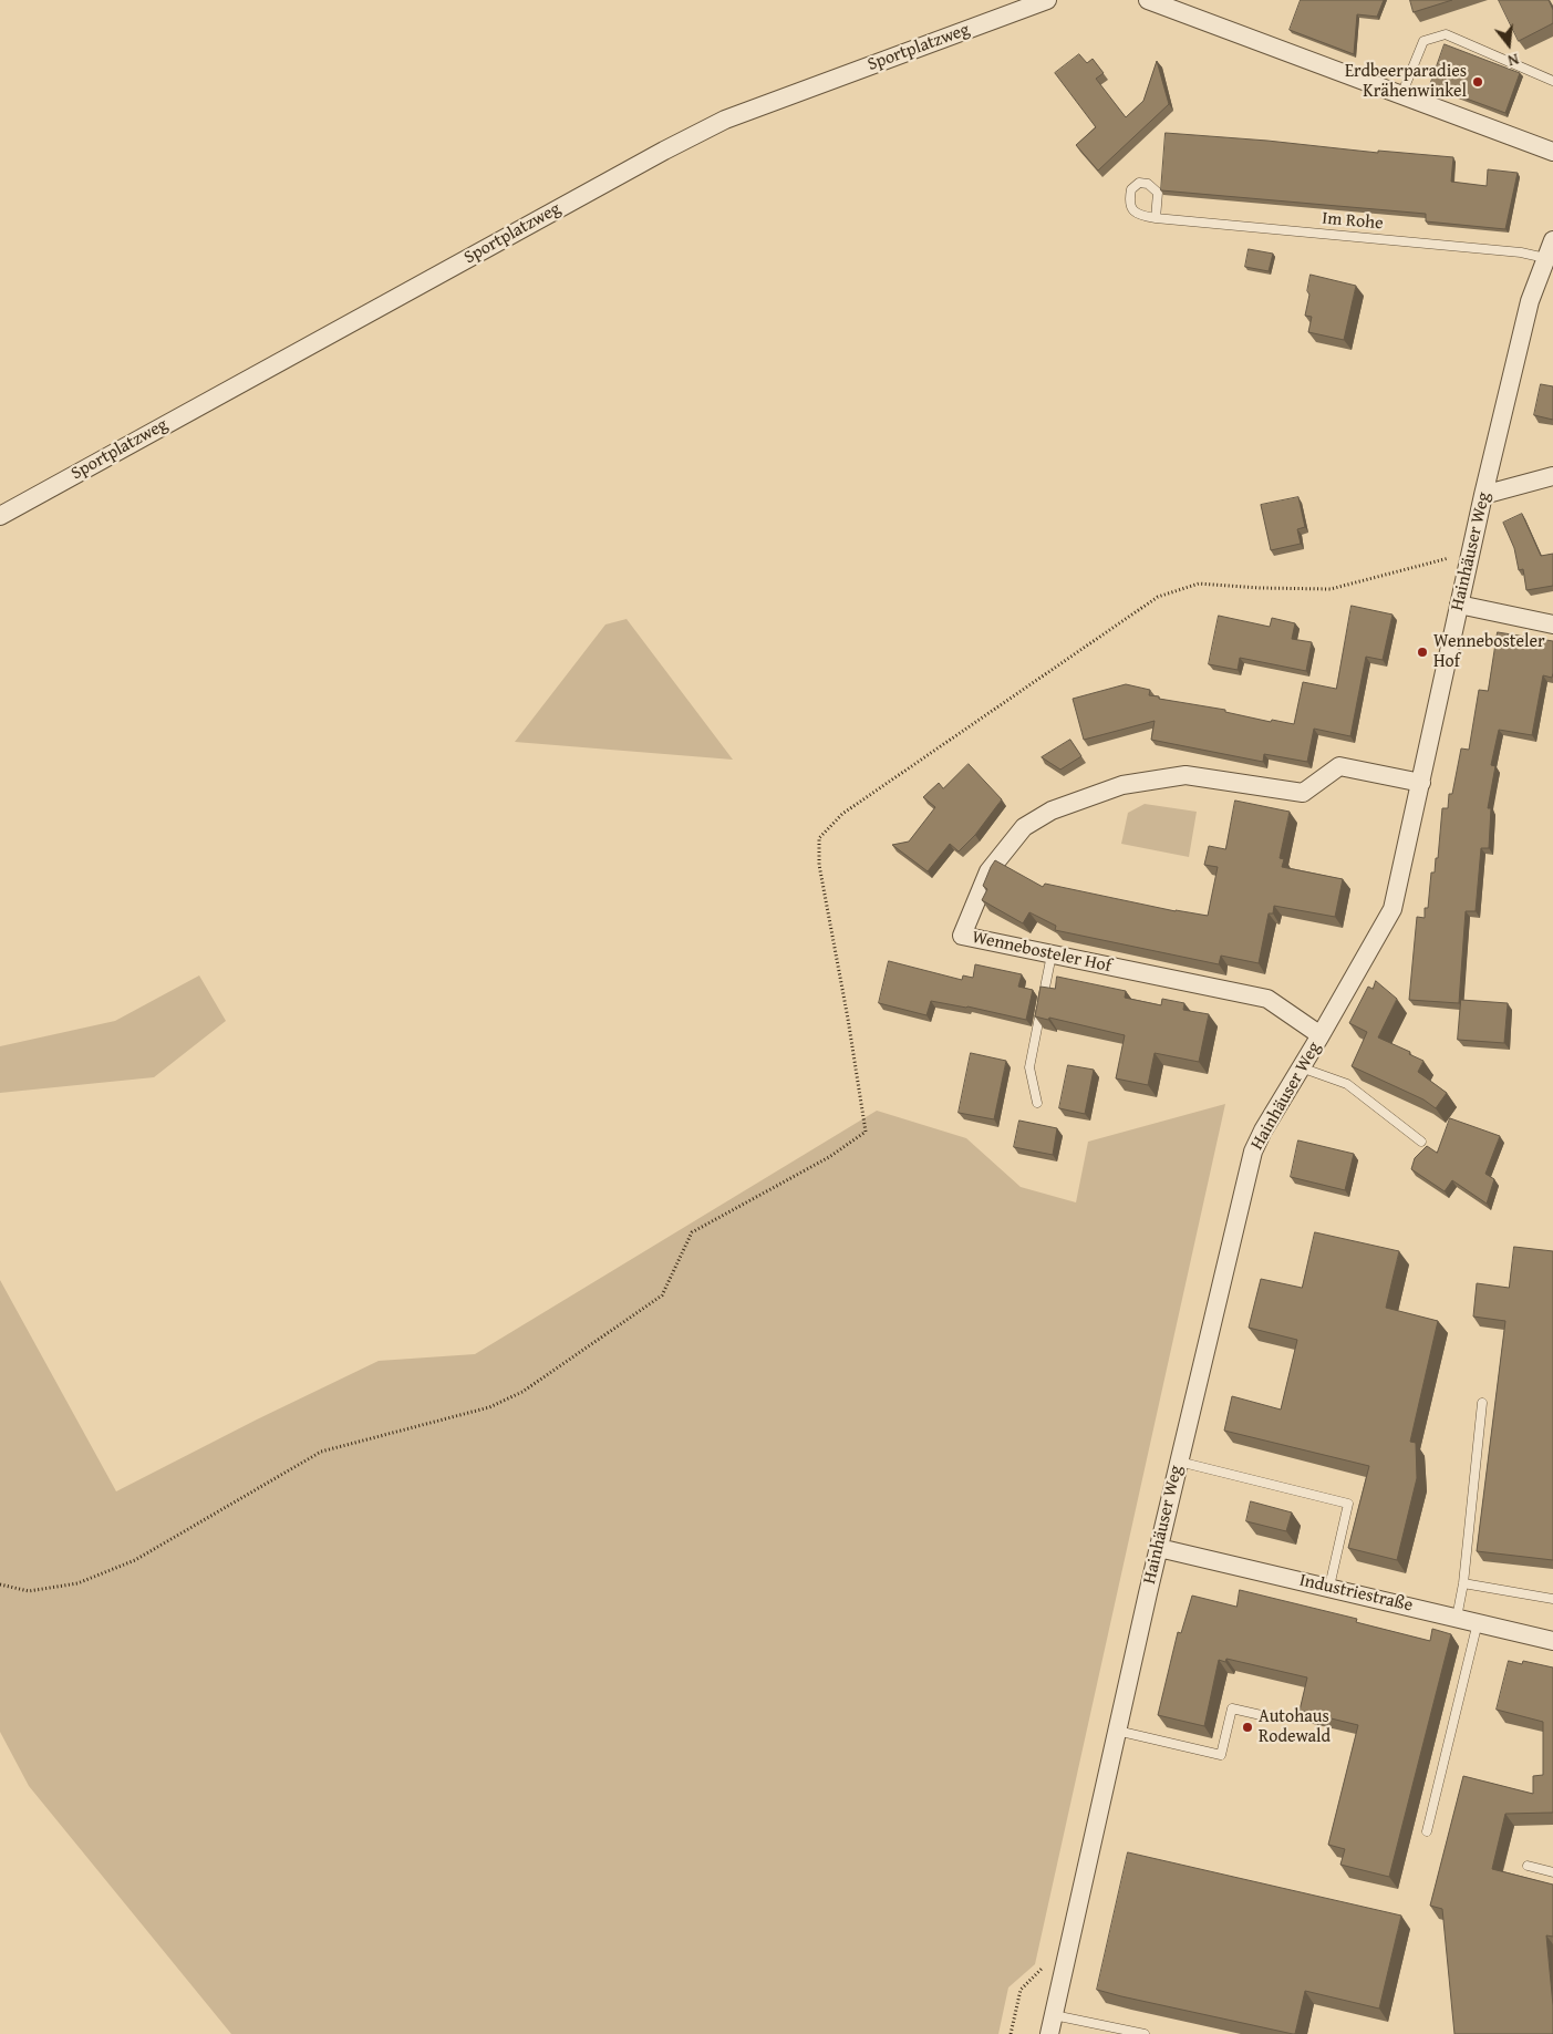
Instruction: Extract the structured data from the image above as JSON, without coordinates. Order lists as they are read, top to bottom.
{
  "streets": {
    "street": [
      "Sportplatzweg",
      "Hainhäuser Weg",
      "Wennebosteler Hof",
      "Industriestraße"
    ],
    "lane": ["Im Rohe"]
  },
  "crossings": [
    ["Im Rohe", "Hainhäuser Weg"],
    ["Hainhäuser Weg", "Wennebosteler Hof"],
    ["Hainhäuser Weg", "Industriestraße"]
  ],
  "places": ["Erdbeerparadies Krähenwinkel", "Wennebosteler Hof", "Autohaus Rodewald"],
  "north": "bottom"
}
